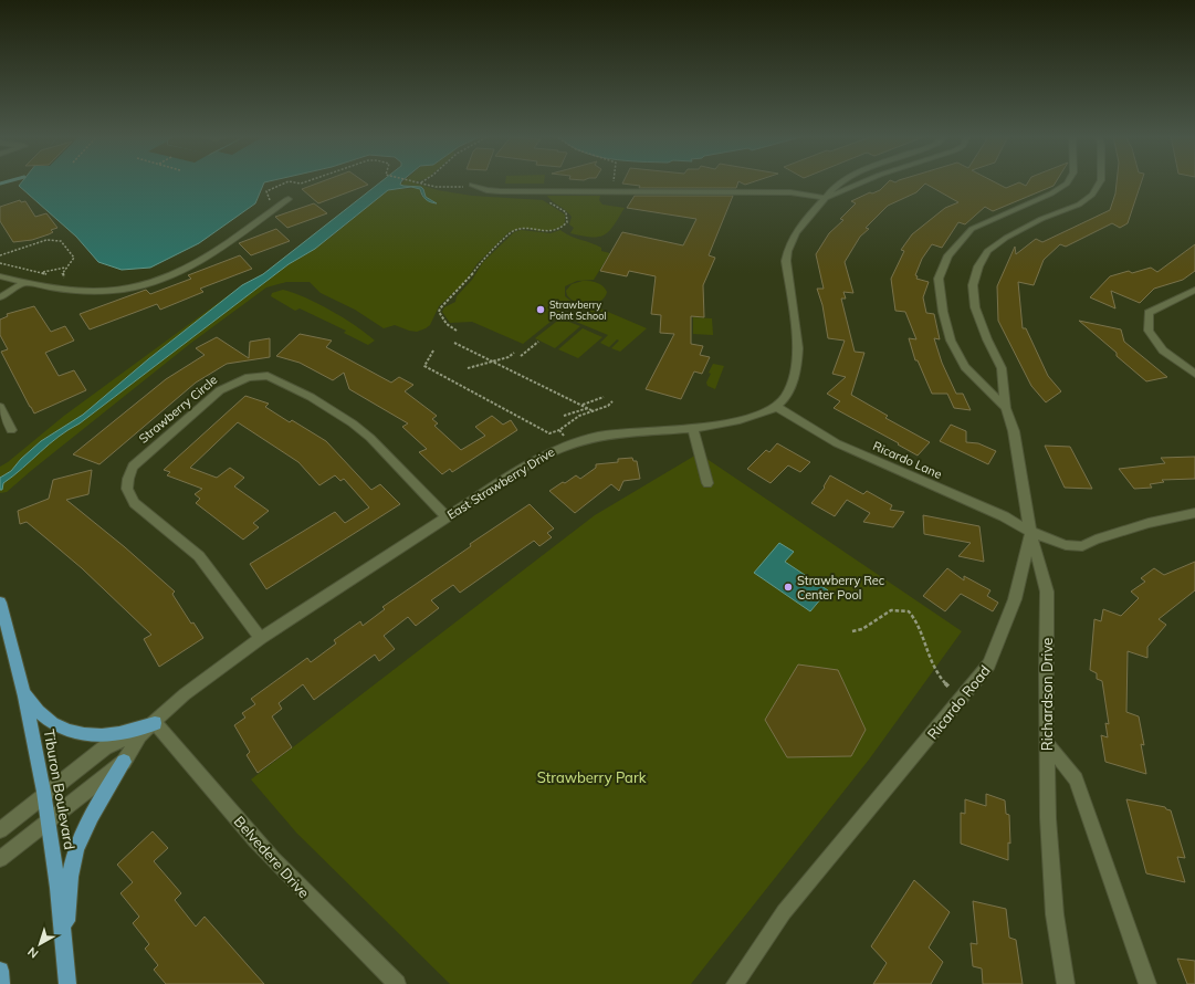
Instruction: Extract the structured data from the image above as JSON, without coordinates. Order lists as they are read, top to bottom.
{
  "streets": {
    "main road": ["Tiburon Boulevard"],
    "street": [
      "Strawberry Circle",
      "Ricardo Lane",
      "East Strawberry Drive",
      "Richardson Drive",
      "Ricardo Road",
      "Belvedere Drive"
    ]
  },
  "crossings": [
    ["Strawberry Circle", "East Strawberry Drive"],
    ["Ricardo Lane", "East Strawberry Drive"],
    ["Ricardo Lane", "Richardson Drive"],
    ["Ricardo Lane", "Ricardo Road"],
    ["East Strawberry Drive", "Tiburon Boulevard"],
    ["East Strawberry Drive", "Belvedere Drive"],
    ["Richardson Drive", "Ricardo Road"]
  ],
  "parks": ["Strawberry Park"],
  "places": ["Strawberry Point School", "Strawberry Rec Center Pool"],
  "north": "bottom left"
}
